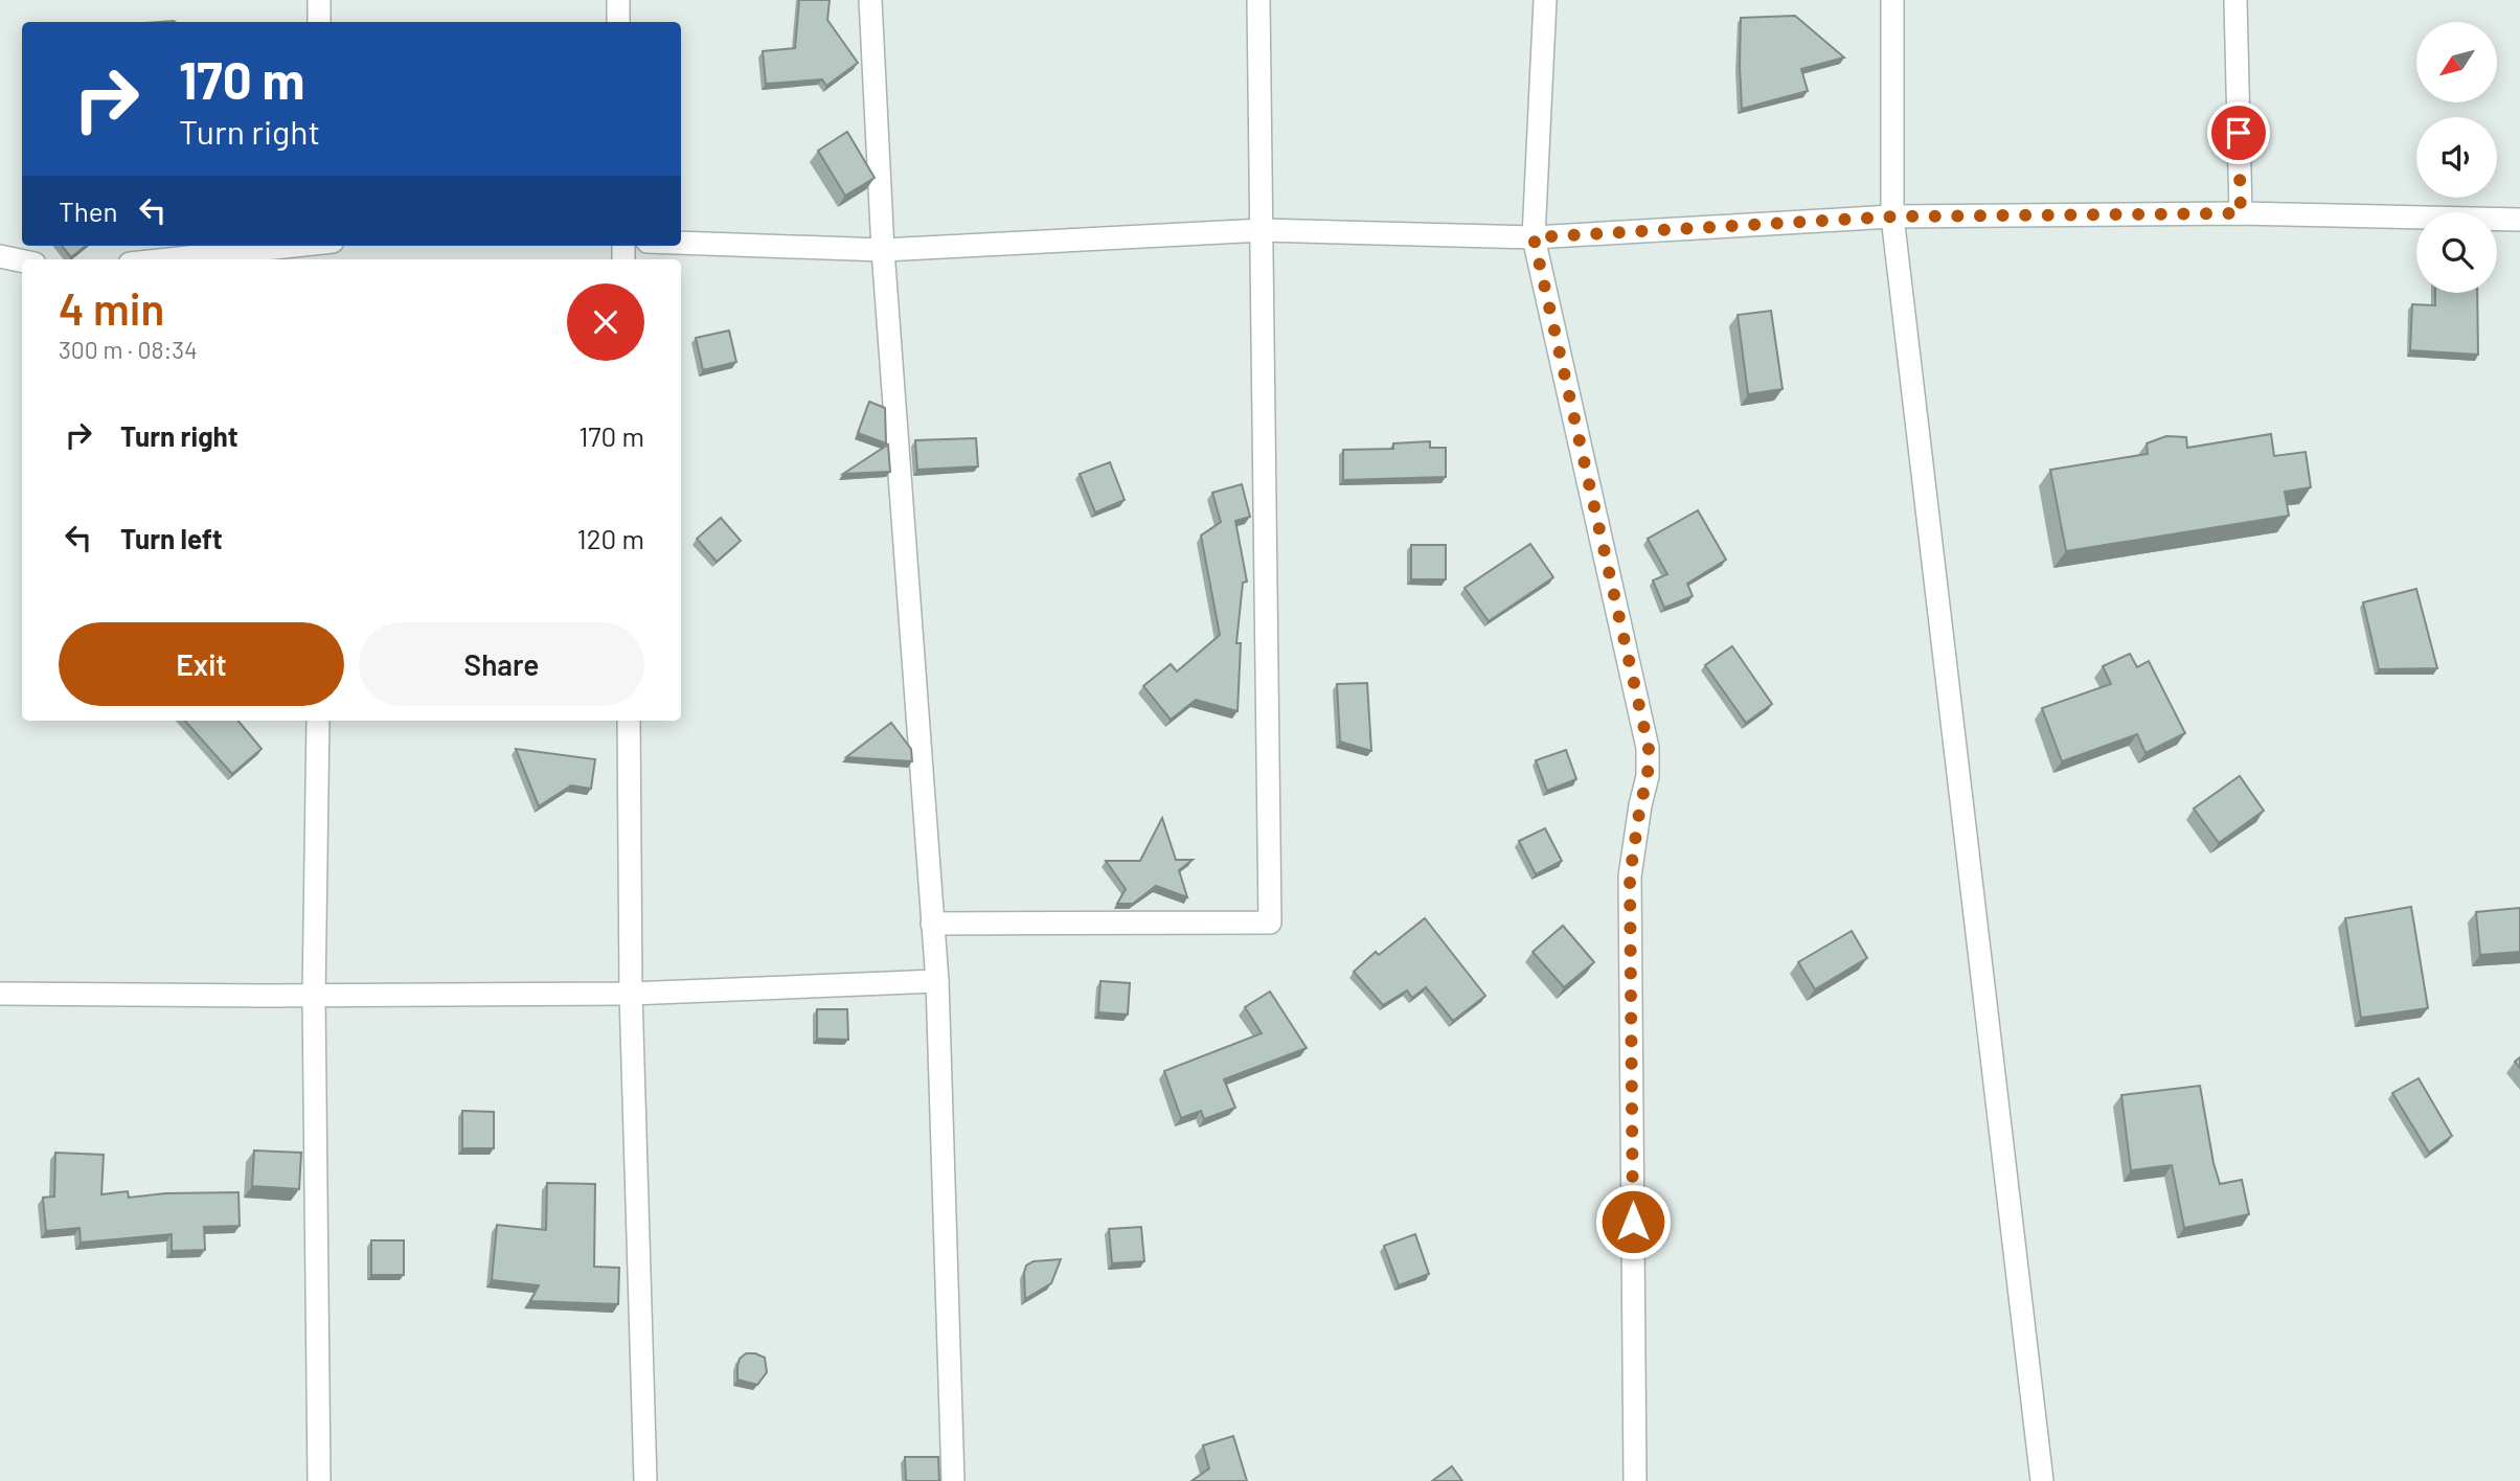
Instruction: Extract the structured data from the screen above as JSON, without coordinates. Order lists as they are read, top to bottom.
{
  "north": "bottom left",
  "page": {
    "turn": ["170 m", "Turn right"],
    "then": "Then",
    "heading": ["4 min", "300 m · 08:34"],
    "list": [
      {
        "name": "Turn right",
        "value": "170 m"
      },
      {
        "name": "Turn left",
        "value": "120 m"
      }
    ],
    "buttons": ["Exit", "Share"]
  }
}
